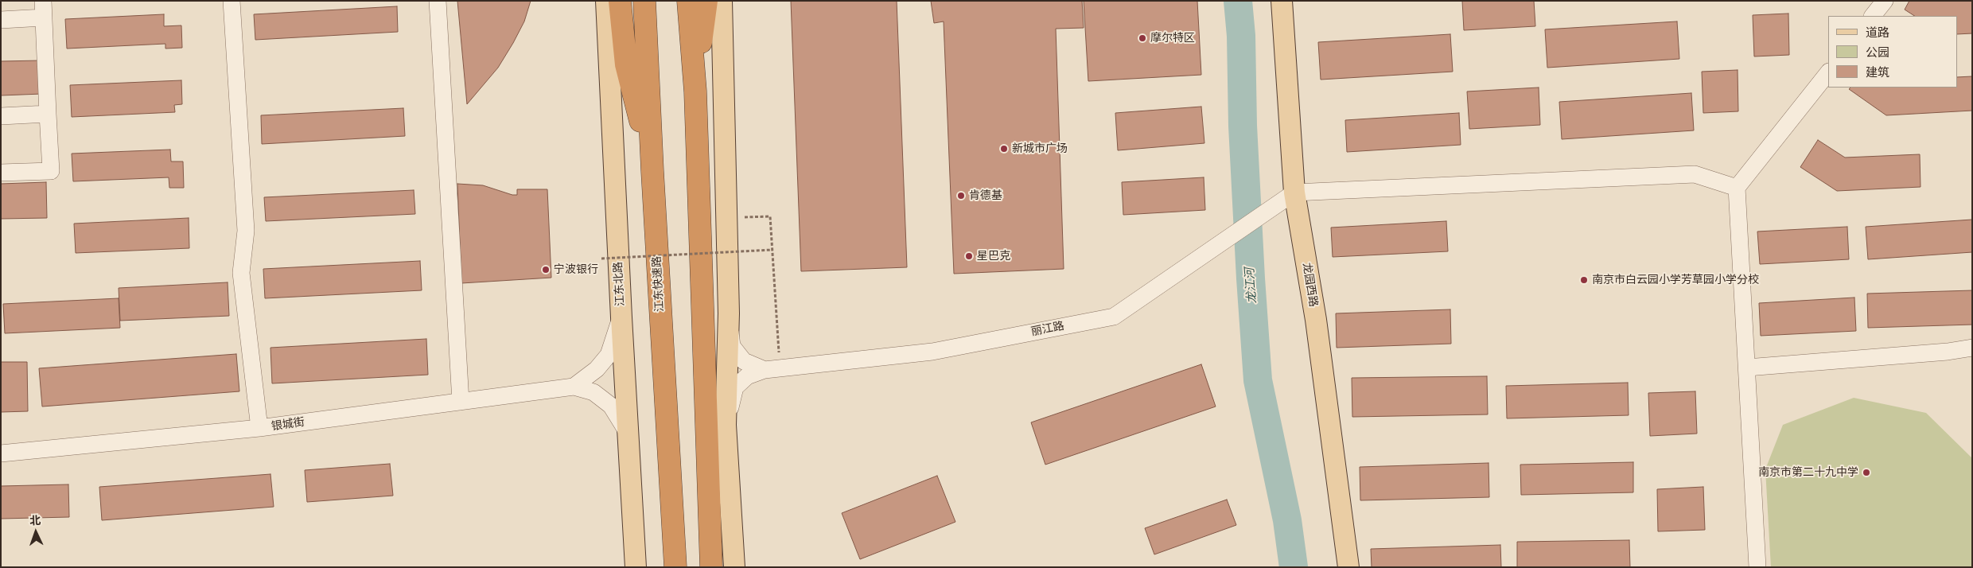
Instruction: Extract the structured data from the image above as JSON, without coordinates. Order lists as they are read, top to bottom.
{
  "streets": {
    "highway": ["江东快速路"],
    "main road": ["江东北路", "龙园西路"],
    "street": ["丽江路", "银城街"]
  },
  "crossings": [
    ["江东北路", "银城街"],
    ["龙园西路", "丽江路"]
  ],
  "water": ["龙江河"],
  "places": [
    "摩尔特区",
    "新城市广场",
    "肯德基",
    "星巴克",
    "宁波银行",
    "南京市白云园小学芳草园小学分校",
    "南京市第二十九中学"
  ],
  "legend": ["道路", "公园", "建筑"],
  "north": "top"
}
